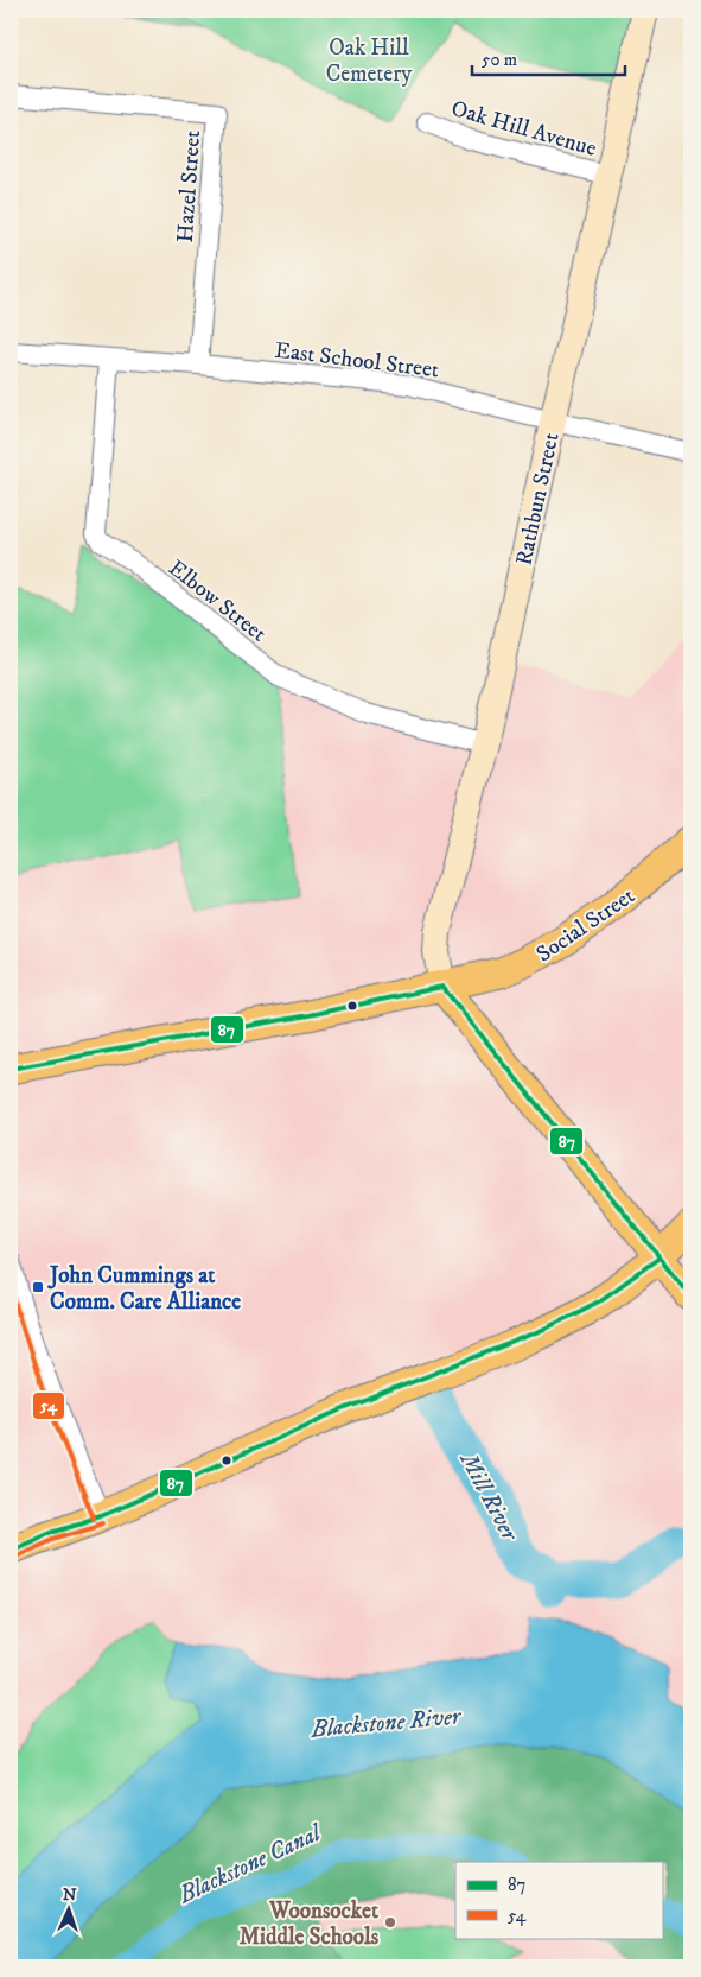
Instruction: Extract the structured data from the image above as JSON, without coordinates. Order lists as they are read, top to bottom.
{
  "streets": {
    "main road": ["Rathbun Street", "Social Street"],
    "street": [
      "Oak Hill Avenue",
      "Hazel Street",
      "East School Street",
      "Elbow Street"
    ]
  },
  "crossings": [
    ["Oak Hill Avenue", "Rathbun Street"],
    ["Hazel Street", "East School Street"],
    ["East School Street", "Rathbun Street"],
    ["East School Street", "Elbow Street"],
    ["Rathbun Street", "Elbow Street"],
    ["Rathbun Street", "Social Street"]
  ],
  "water": ["Mill River", "Blackstone River", "Blackstone Canal"],
  "parks": ["Oak Hill Cemetery"],
  "places": {
    "transit": ["John Cummings at Comm. Care Alliance"],
    "other": ["Woonsocket Middle Schools"]
  },
  "lines": ["transit line 87", "transit line 54"],
  "legend": ["87", "54"],
  "scale_bar": "50 m",
  "north": "top"
}
